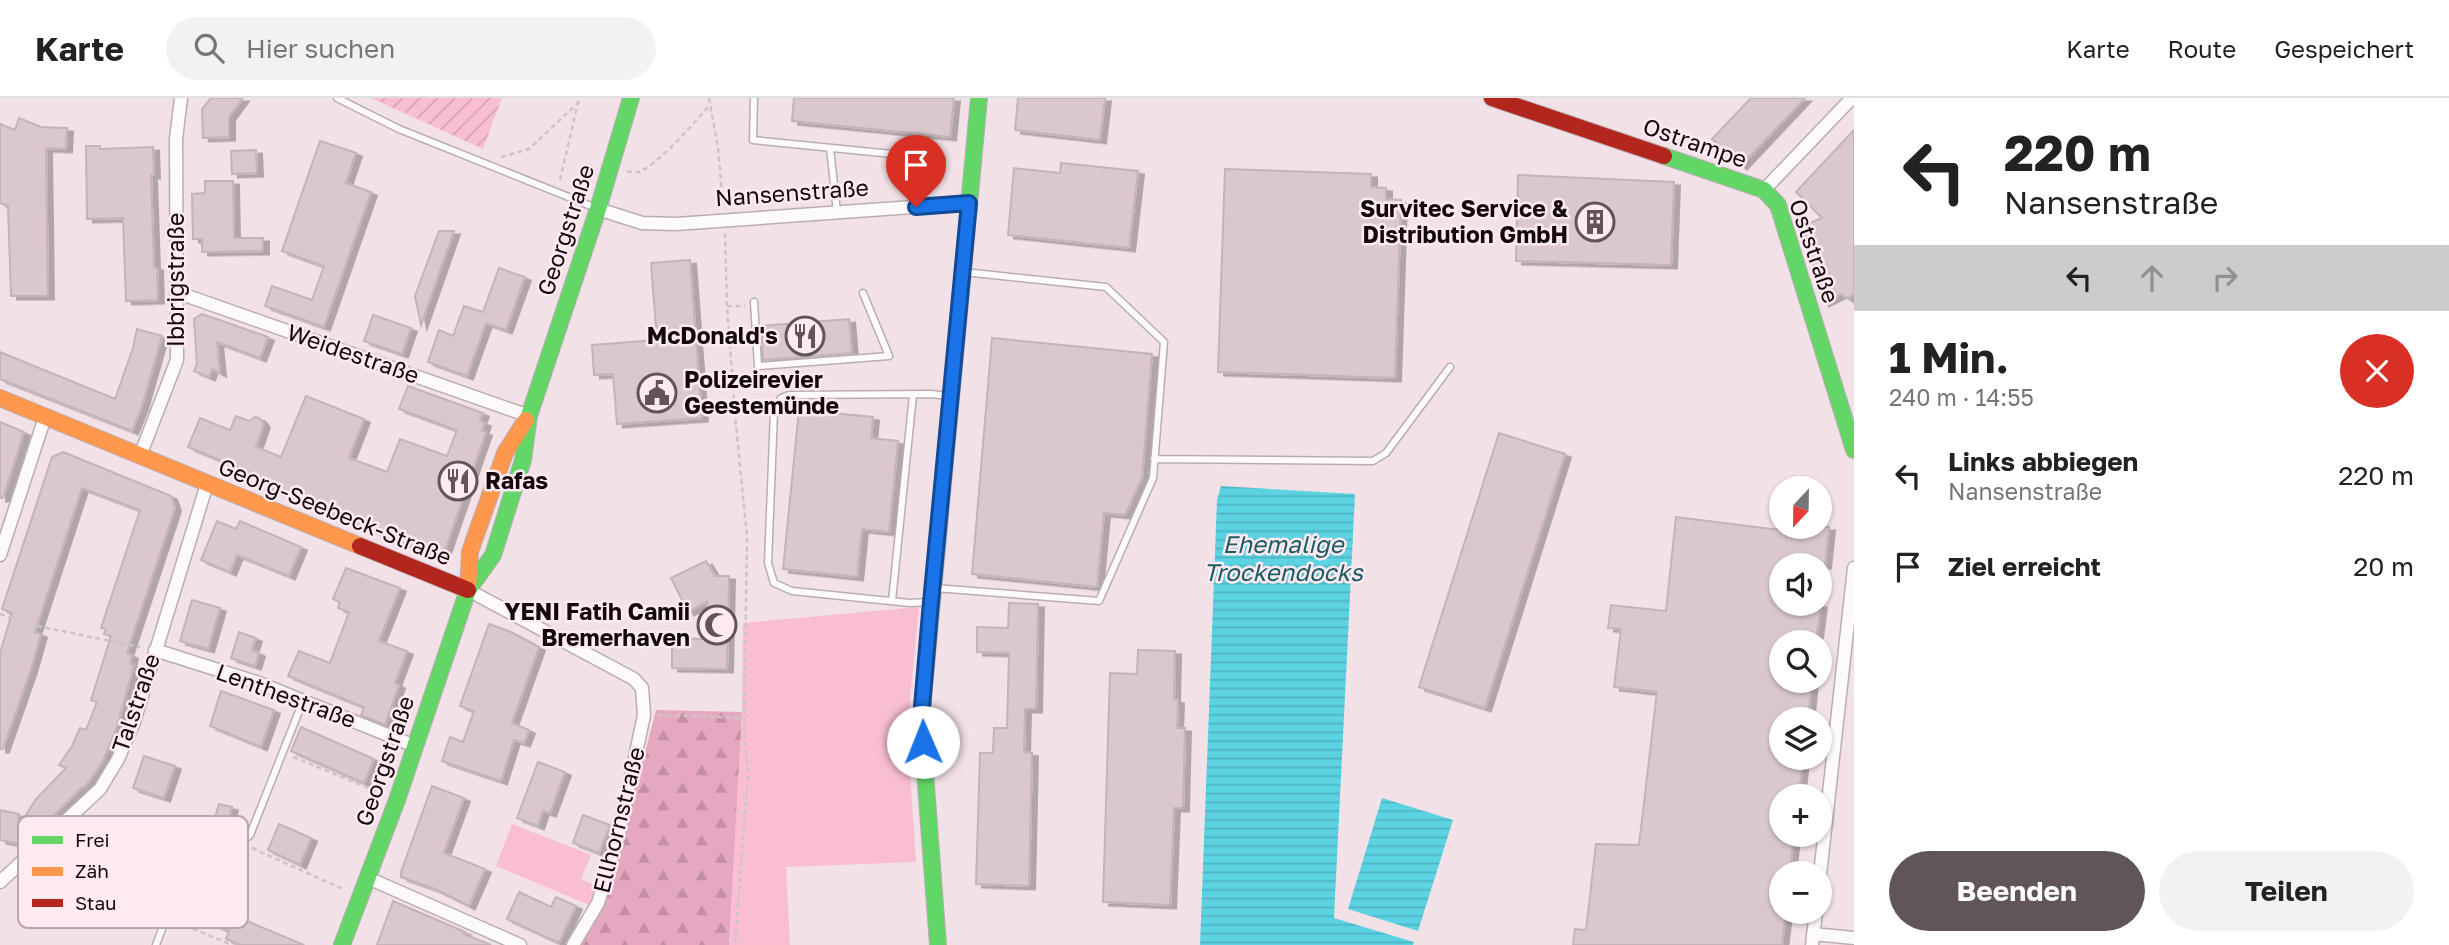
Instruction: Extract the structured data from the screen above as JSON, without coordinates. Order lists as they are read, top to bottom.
{
  "streets": {
    "street": [
      "Ostrampe",
      "Nansenstraße",
      "Georgstraße",
      "Oststraße",
      "Ibbrigstraße",
      "Weidestraße",
      "Georg-Seebeck-Straße",
      "Lenthestraße",
      "Talstraße",
      "Ellhornstraße"
    ]
  },
  "crossings": [
    ["Ostrampe", "Oststraße"],
    ["Nansenstraße", "Georgstraße"],
    ["Georgstraße", "Weidestraße"],
    ["Georgstraße", "Georg-Seebeck-Straße"],
    ["Georgstraße", "Lenthestraße"],
    ["Ibbrigstraße", "Weidestraße"],
    ["Ibbrigstraße", "Georg-Seebeck-Straße"],
    ["Georg-Seebeck-Straße", "Talstraße"],
    ["Georg-Seebeck-Straße", "Ellhornstraße"],
    ["Lenthestraße", "Talstraße"]
  ],
  "water": ["Ehemalige Trockendocks"],
  "places": {
    "building": ["Survitec Service & Distribution GmbH"],
    "restaurant": ["McDonald's", "Rafas"],
    "public building": ["Polizeirevier Geestemünde"],
    "mosque": ["YENI Fatih Camii Bremerhaven"]
  },
  "legend": ["Frei", "Zäh", "Stau"],
  "north": "bottom",
  "page": {
    "header": "Karte",
    "search": "Hier suchen",
    "nav": ["Karte", "Route", "Gespeichert"],
    "turn": ["220 m", "Nansenstraße"],
    "heading": ["1 Min.", "240 m · 14:55"],
    "list": [
      {
        "name": "Links abbiegen",
        "note": "Nansenstraße",
        "value": "220 m"
      },
      {
        "name": "Ziel erreicht",
        "value": "20 m"
      }
    ],
    "map_buttons": ["+", "−"],
    "buttons": ["Beenden", "Teilen"]
  }
}
